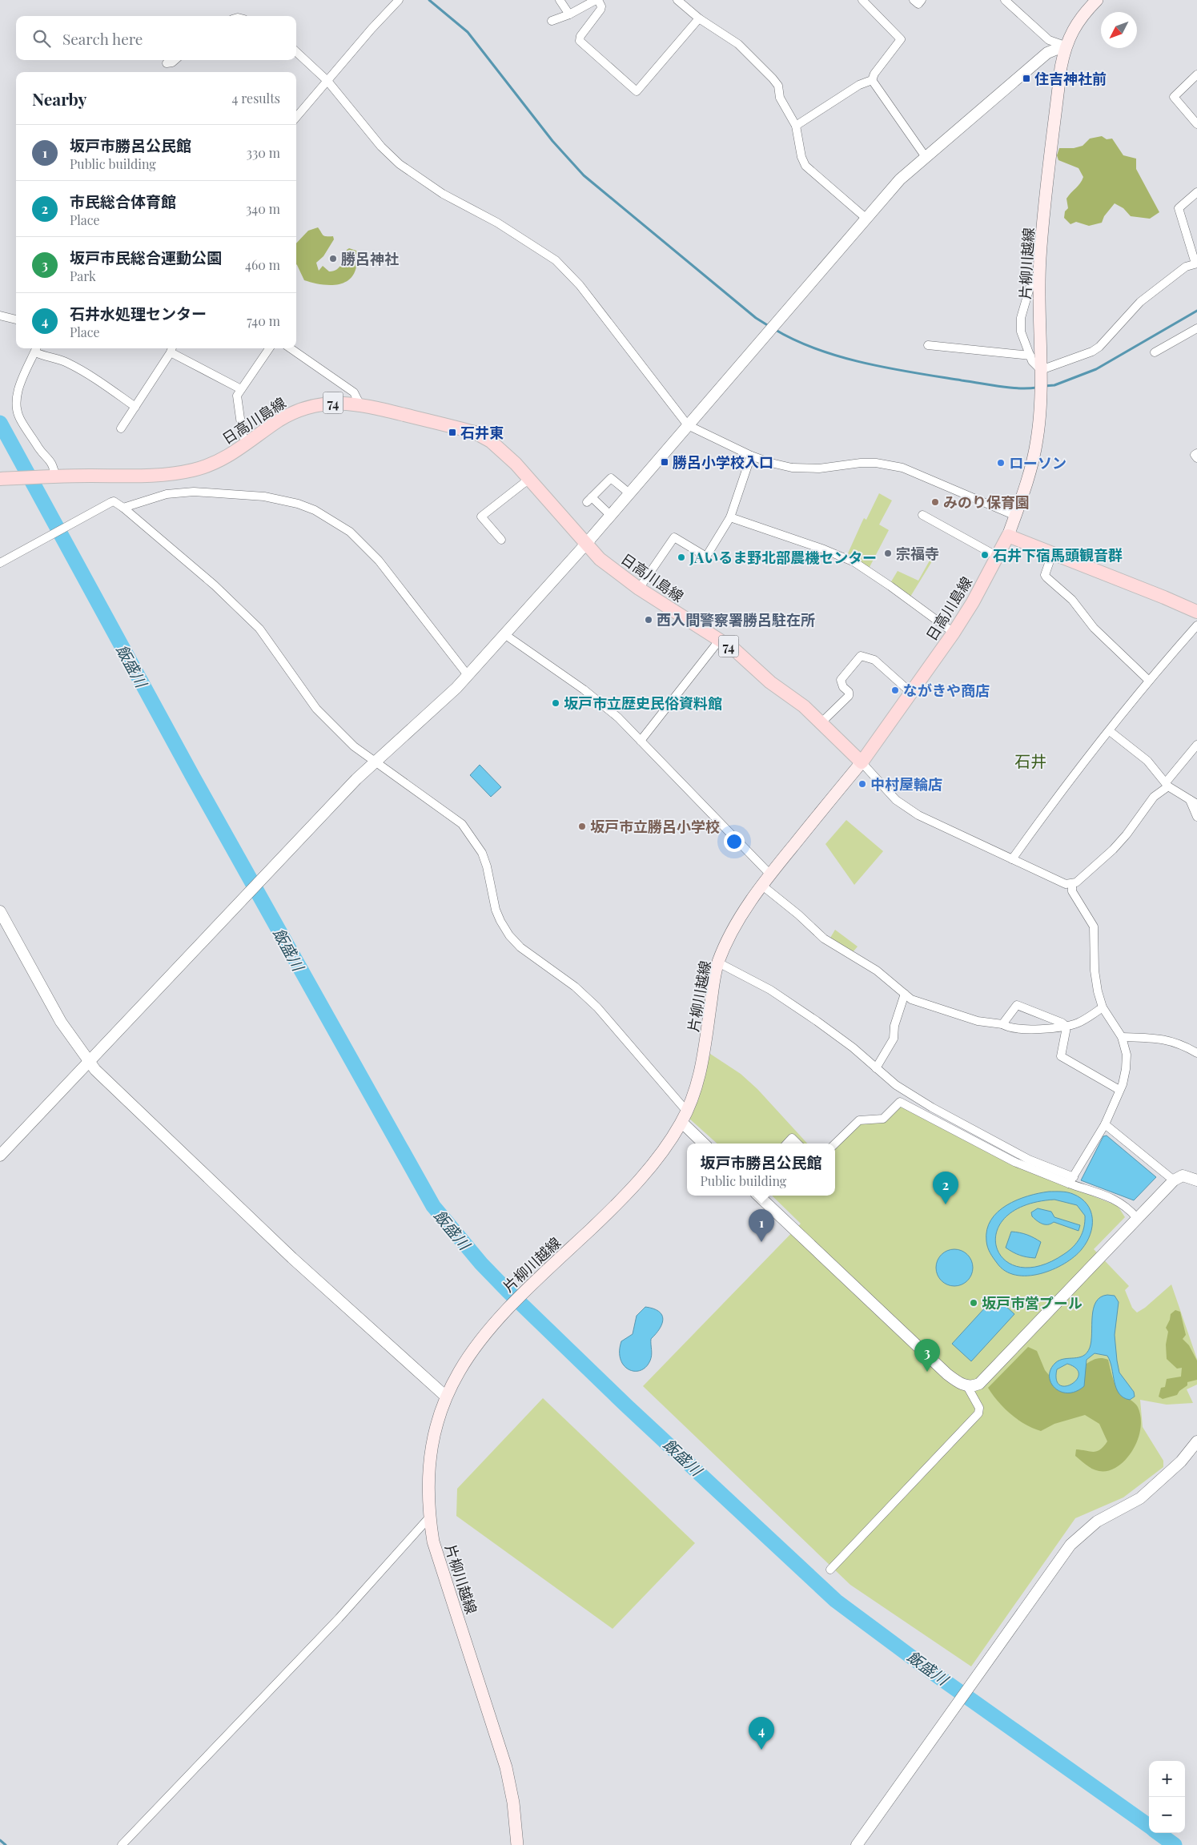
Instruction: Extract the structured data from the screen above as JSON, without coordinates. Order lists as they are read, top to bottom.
{
  "streets": {
    "main road": ["片柳川越線", "74", "日高川島線"]
  },
  "crossings": [
    ["片柳川越線", "日高川島線"]
  ],
  "districts": ["石井"],
  "water": ["飯盛川"],
  "places": {
    "transit": ["住吉神社前", "石井東", "勝呂小学校入口"],
    "other": [
      "勝呂神社",
      "ローソン",
      "みのり保育園",
      "宗福寺",
      "石井下宿馬頭観音群",
      "JAいるま野北部農機センター",
      "西入間警察署勝呂駐在所",
      "ながきや商店",
      "坂戸市立歴史民俗資料館",
      "中村屋輪店",
      "坂戸市立勝呂小学校",
      "坂戸市営プール"
    ]
  },
  "north": "bottom left",
  "page": {
    "search": "Search here",
    "heading": ["Nearby", "4 results"],
    "list": [
      {
        "mark": "1",
        "name": "坂戸市勝呂公民館",
        "note": "Public building",
        "value": "330 m"
      },
      {
        "mark": "2",
        "name": "市民総合体育館",
        "note": "Place",
        "value": "340 m"
      },
      {
        "mark": "3",
        "name": "坂戸市民総合運動公園",
        "note": "Park",
        "value": "460 m"
      },
      {
        "mark": "4",
        "name": "石井水処理センター",
        "note": "Place",
        "value": "740 m"
      }
    ],
    "popup": ["坂戸市勝呂公民館", "Public building"],
    "pins": [
      "2",
      "1",
      "3",
      "4"
    ],
    "map_buttons": ["+", "−"]
  }
}
